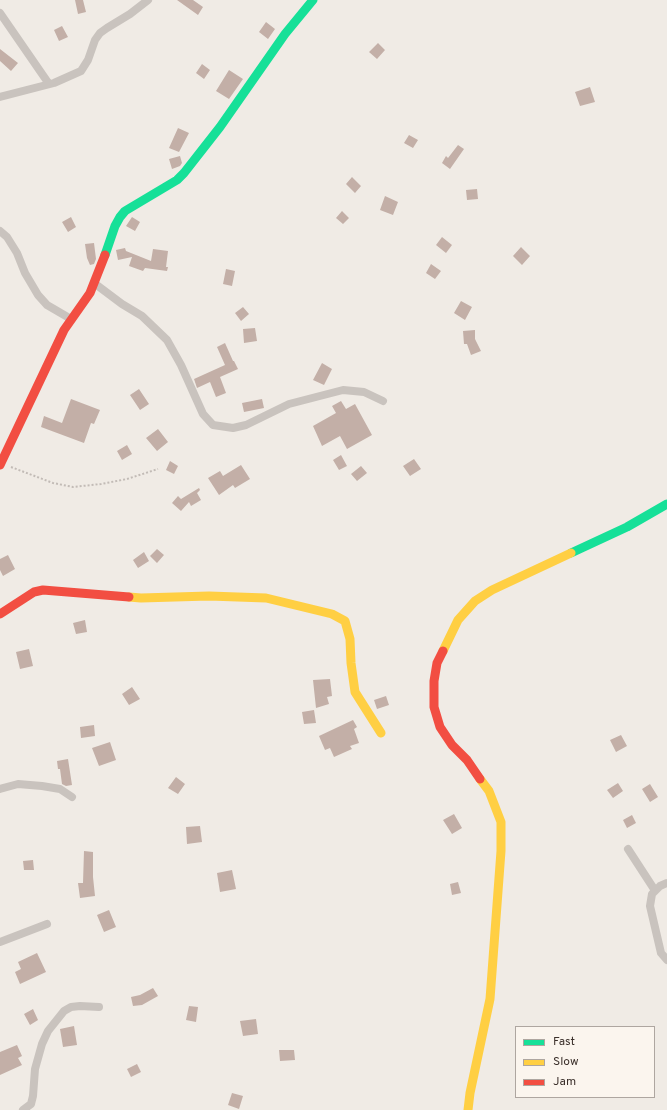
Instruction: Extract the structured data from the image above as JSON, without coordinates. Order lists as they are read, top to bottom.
{
  "legend": ["Fast", "Slow", "Jam"]
}
